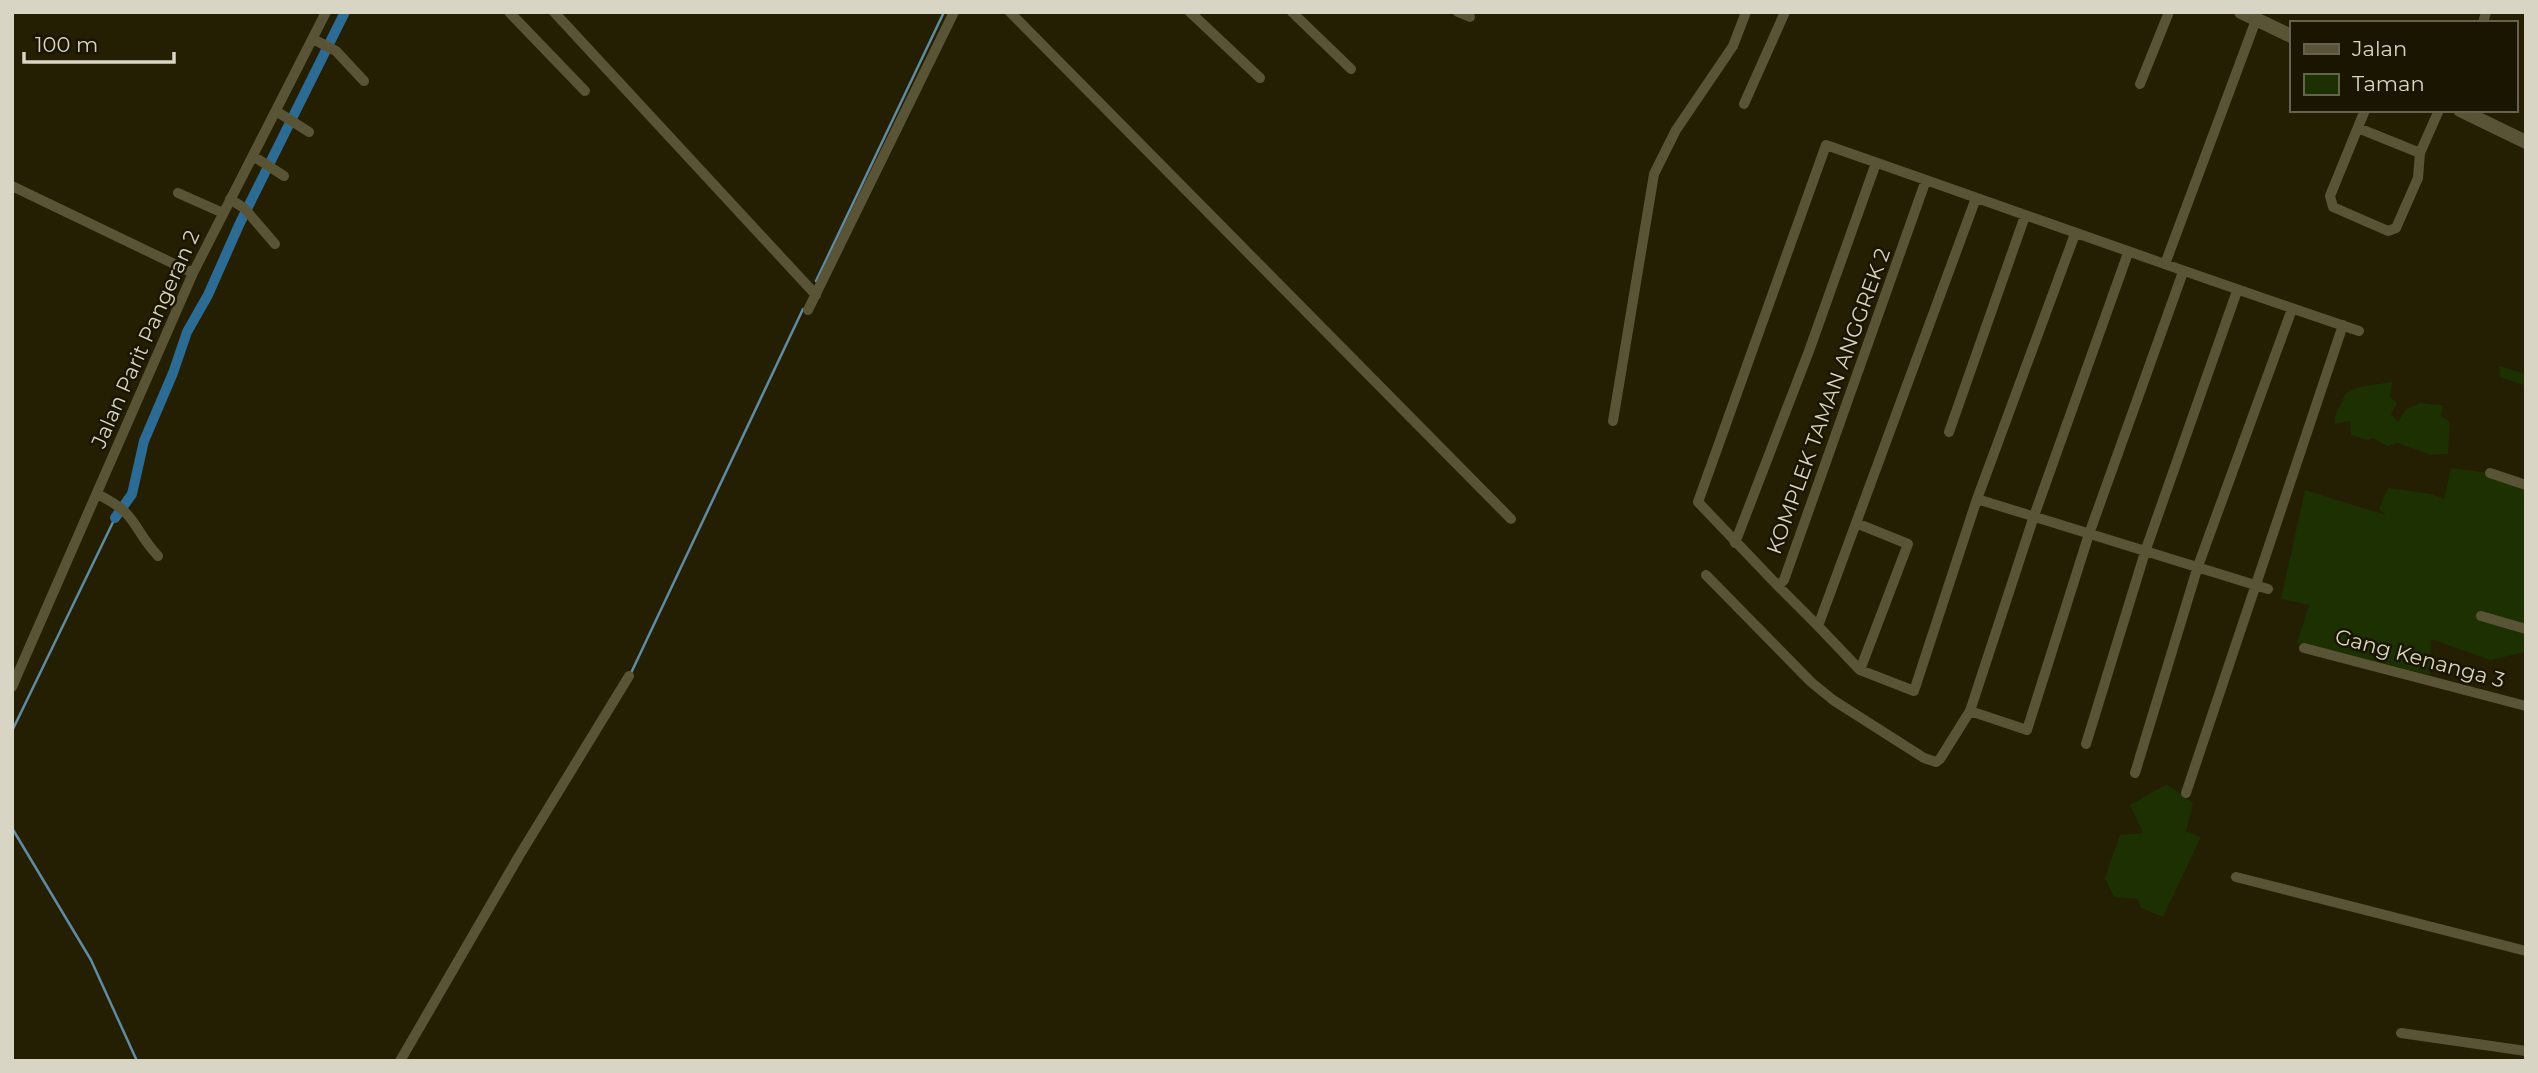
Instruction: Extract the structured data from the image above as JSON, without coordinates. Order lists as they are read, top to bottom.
{
  "streets": {
    "street": ["Jalan Parit Pangeran 2", "KOMPLEK TAMAN ANGGREK 2", "Gang Kenanga 3"]
  },
  "legend": ["Jalan", "Taman"],
  "scale_bar": "100 m"
}
